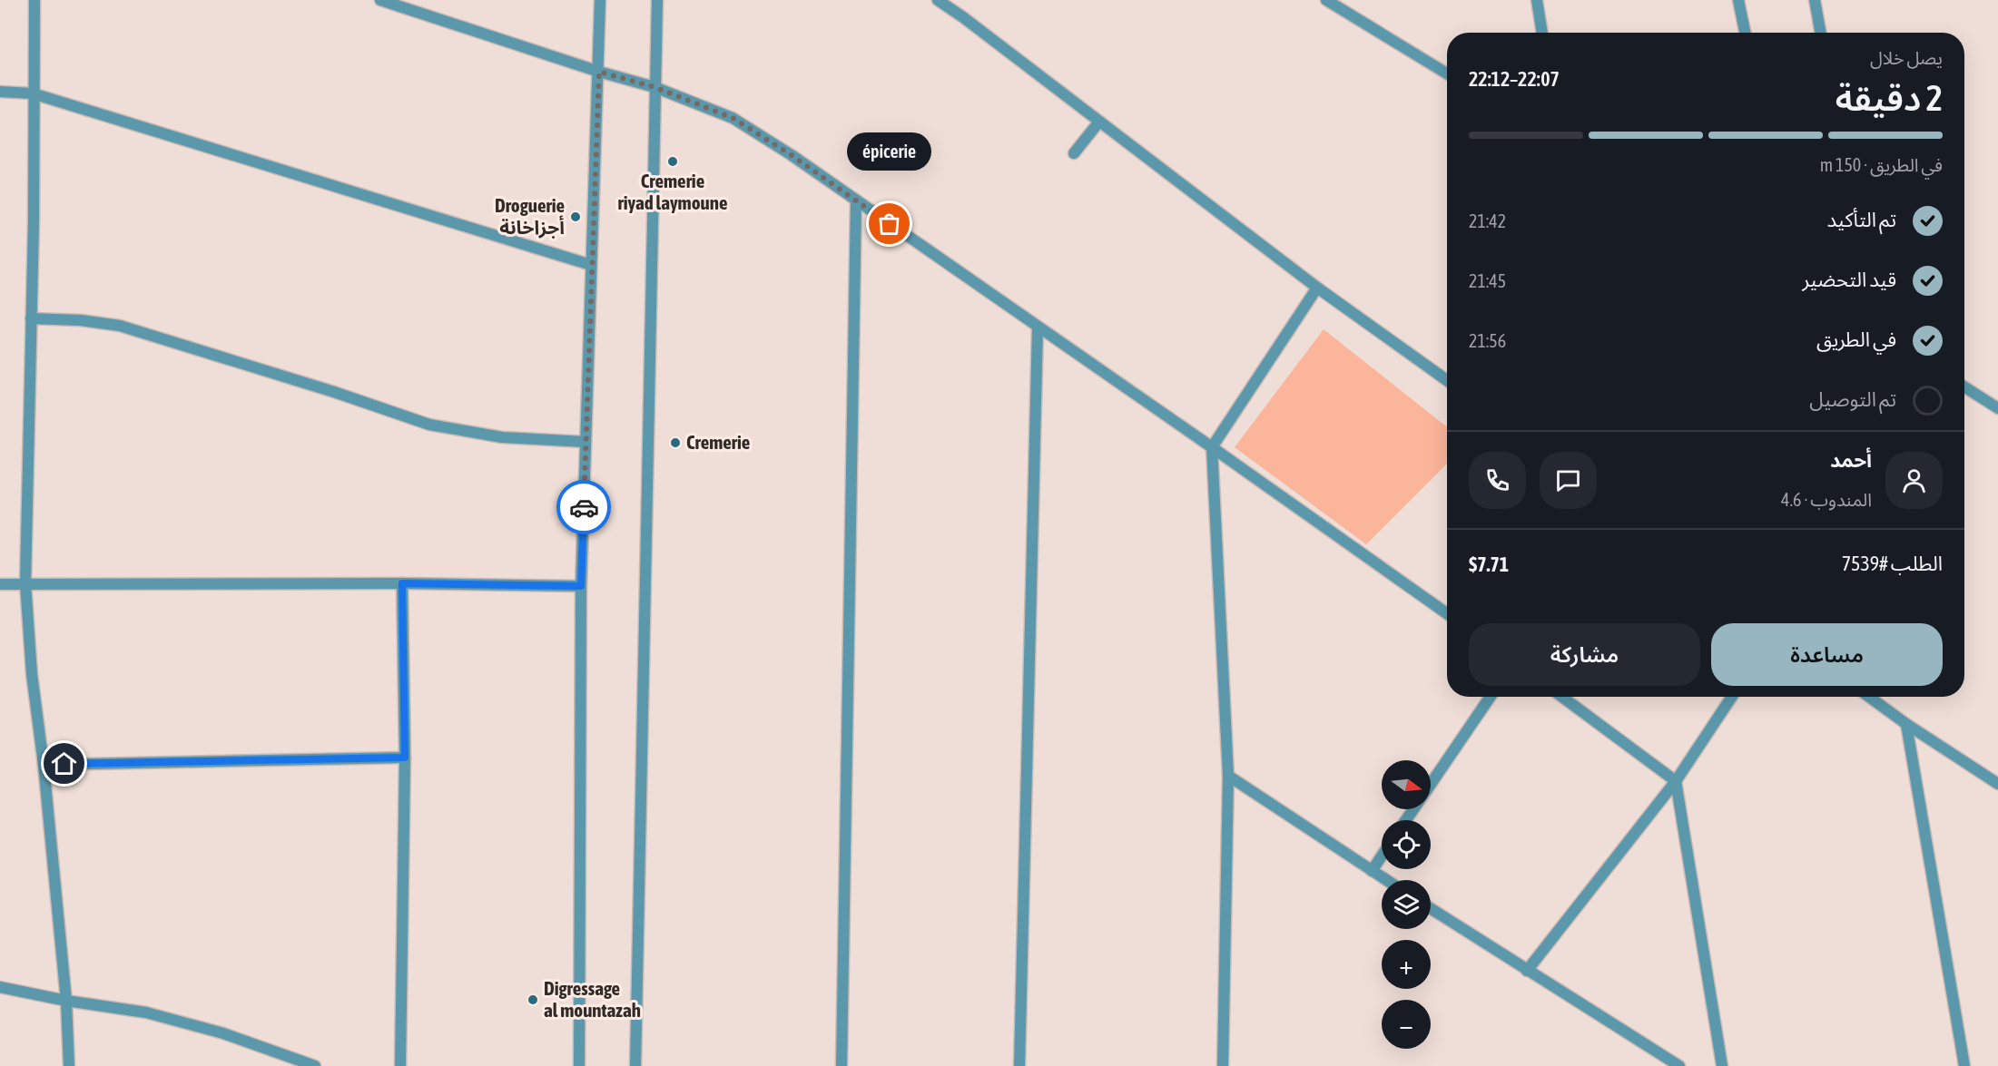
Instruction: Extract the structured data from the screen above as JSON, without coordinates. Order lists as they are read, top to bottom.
{
  "places": [
    "Cremerie riyad laymoune",
    "Droguerie أجزاخانة",
    "épicerie",
    "Cremerie",
    "Digressage al mountazah"
  ],
  "north": "right",
  "page": {
    "heading": ["2 دقيقة", "يصل خلال", "22:07–22:12"],
    "panel": [
      "أحمد",
      "المندوب · 4.6",
      "الطلب #7539",
      "$7.71"
    ],
    "bar": "في الطريق · 150 m",
    "bubble": "épicerie",
    "list": [
      ["تم التأكيد", "21:42"],
      ["قيد التحضير", "21:45"],
      ["في الطريق", "21:56"],
      "تم التوصيل"
    ],
    "buttons": ["مساعدة", "مشاركة"],
    "map_buttons": ["+", "−"]
  }
}
